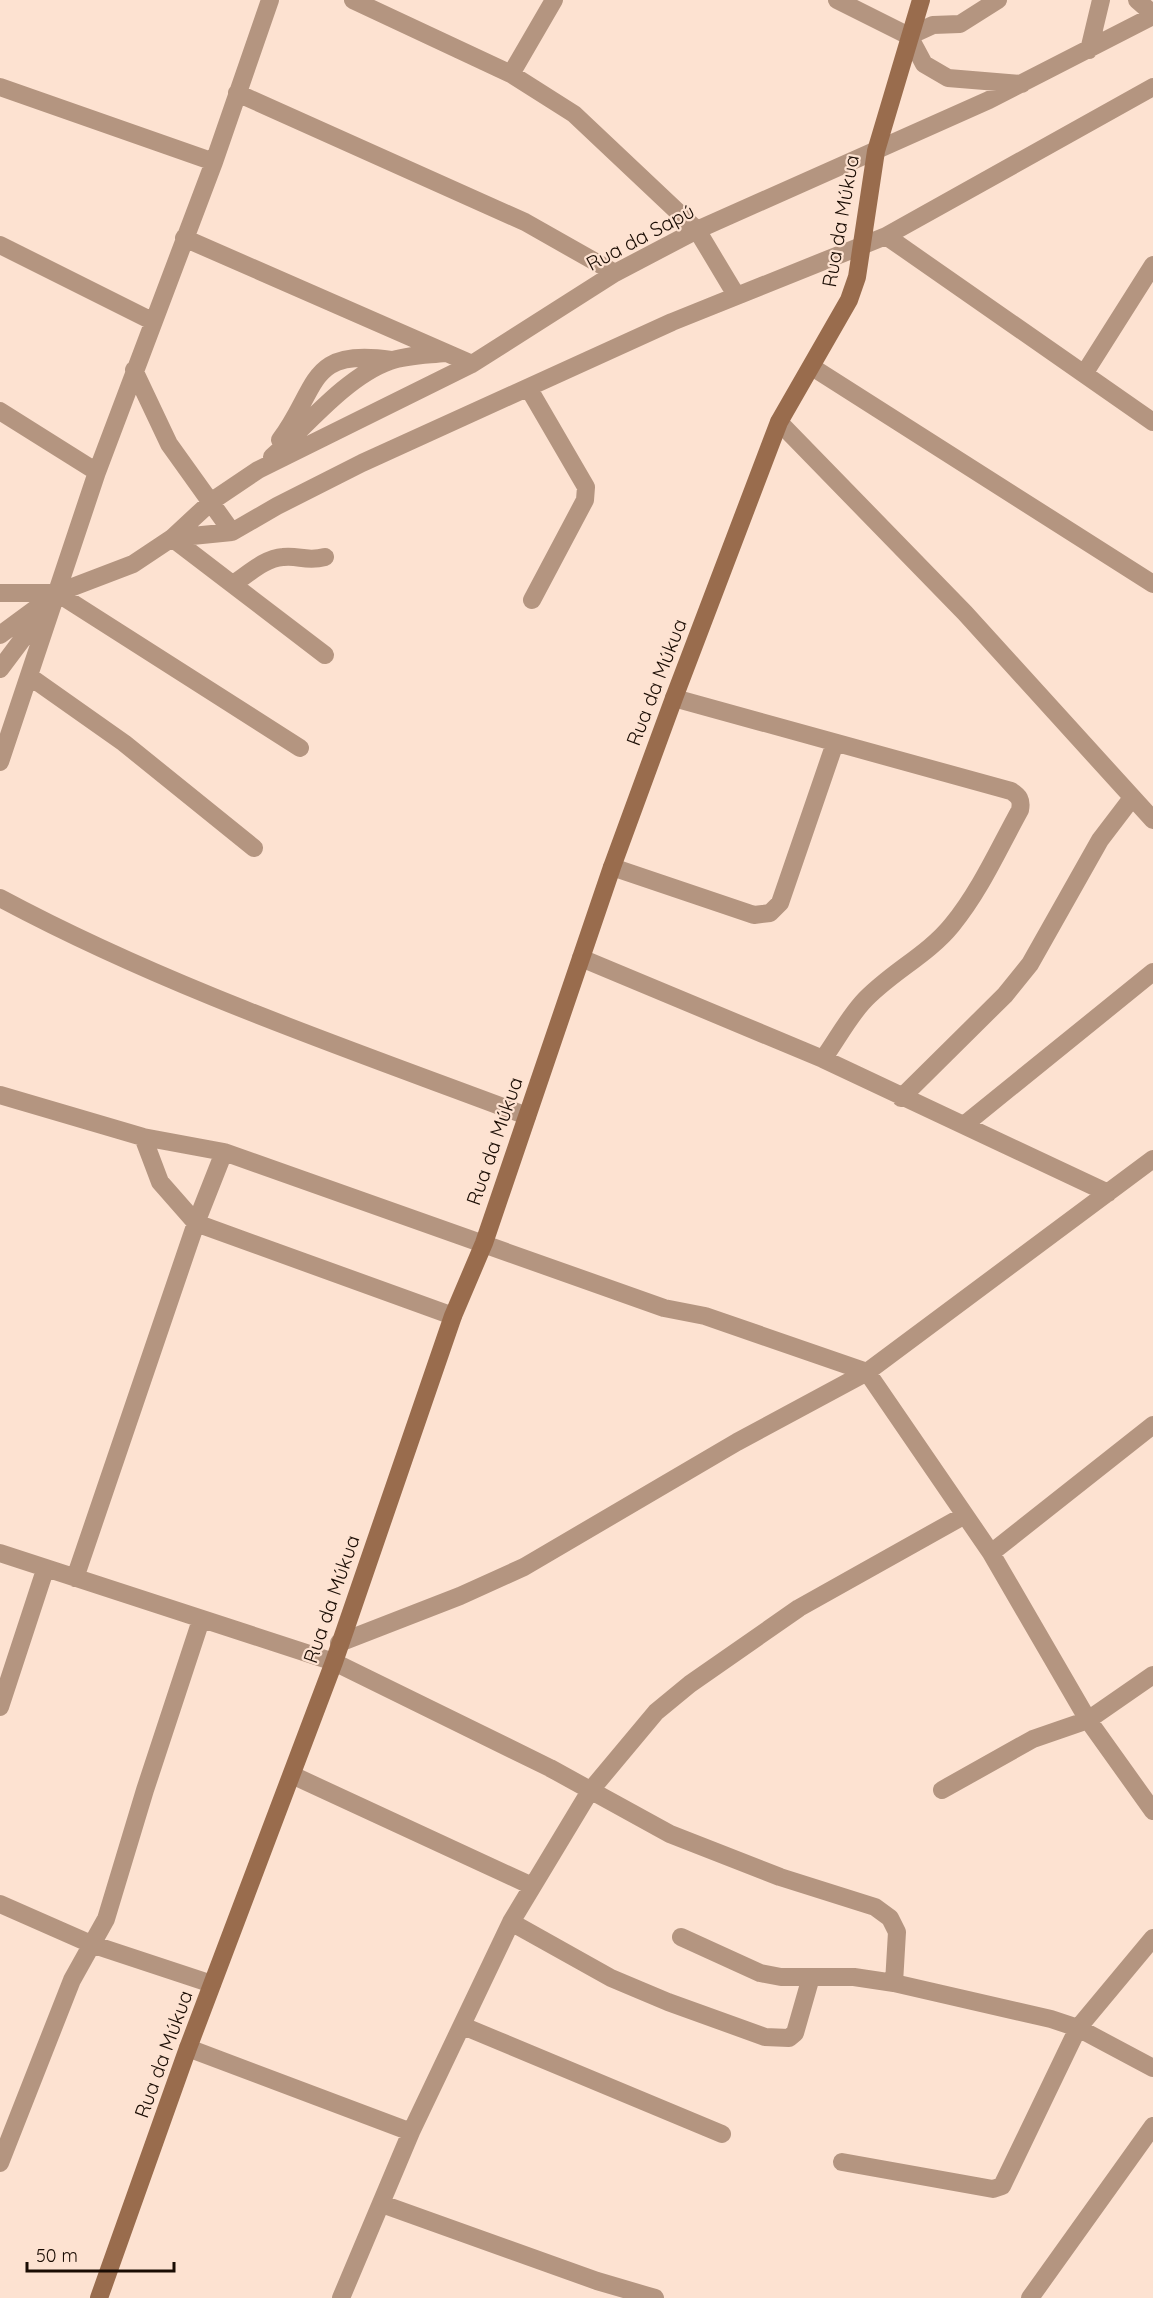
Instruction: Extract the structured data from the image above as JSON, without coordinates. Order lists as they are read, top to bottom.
{
  "streets": {
    "street": ["Rua da Múkua", "Rua da Sapú"]
  },
  "crossings": [
    ["Rua da Múkua", "Rua da Sapú"]
  ],
  "scale_bar": "50 m"
}
